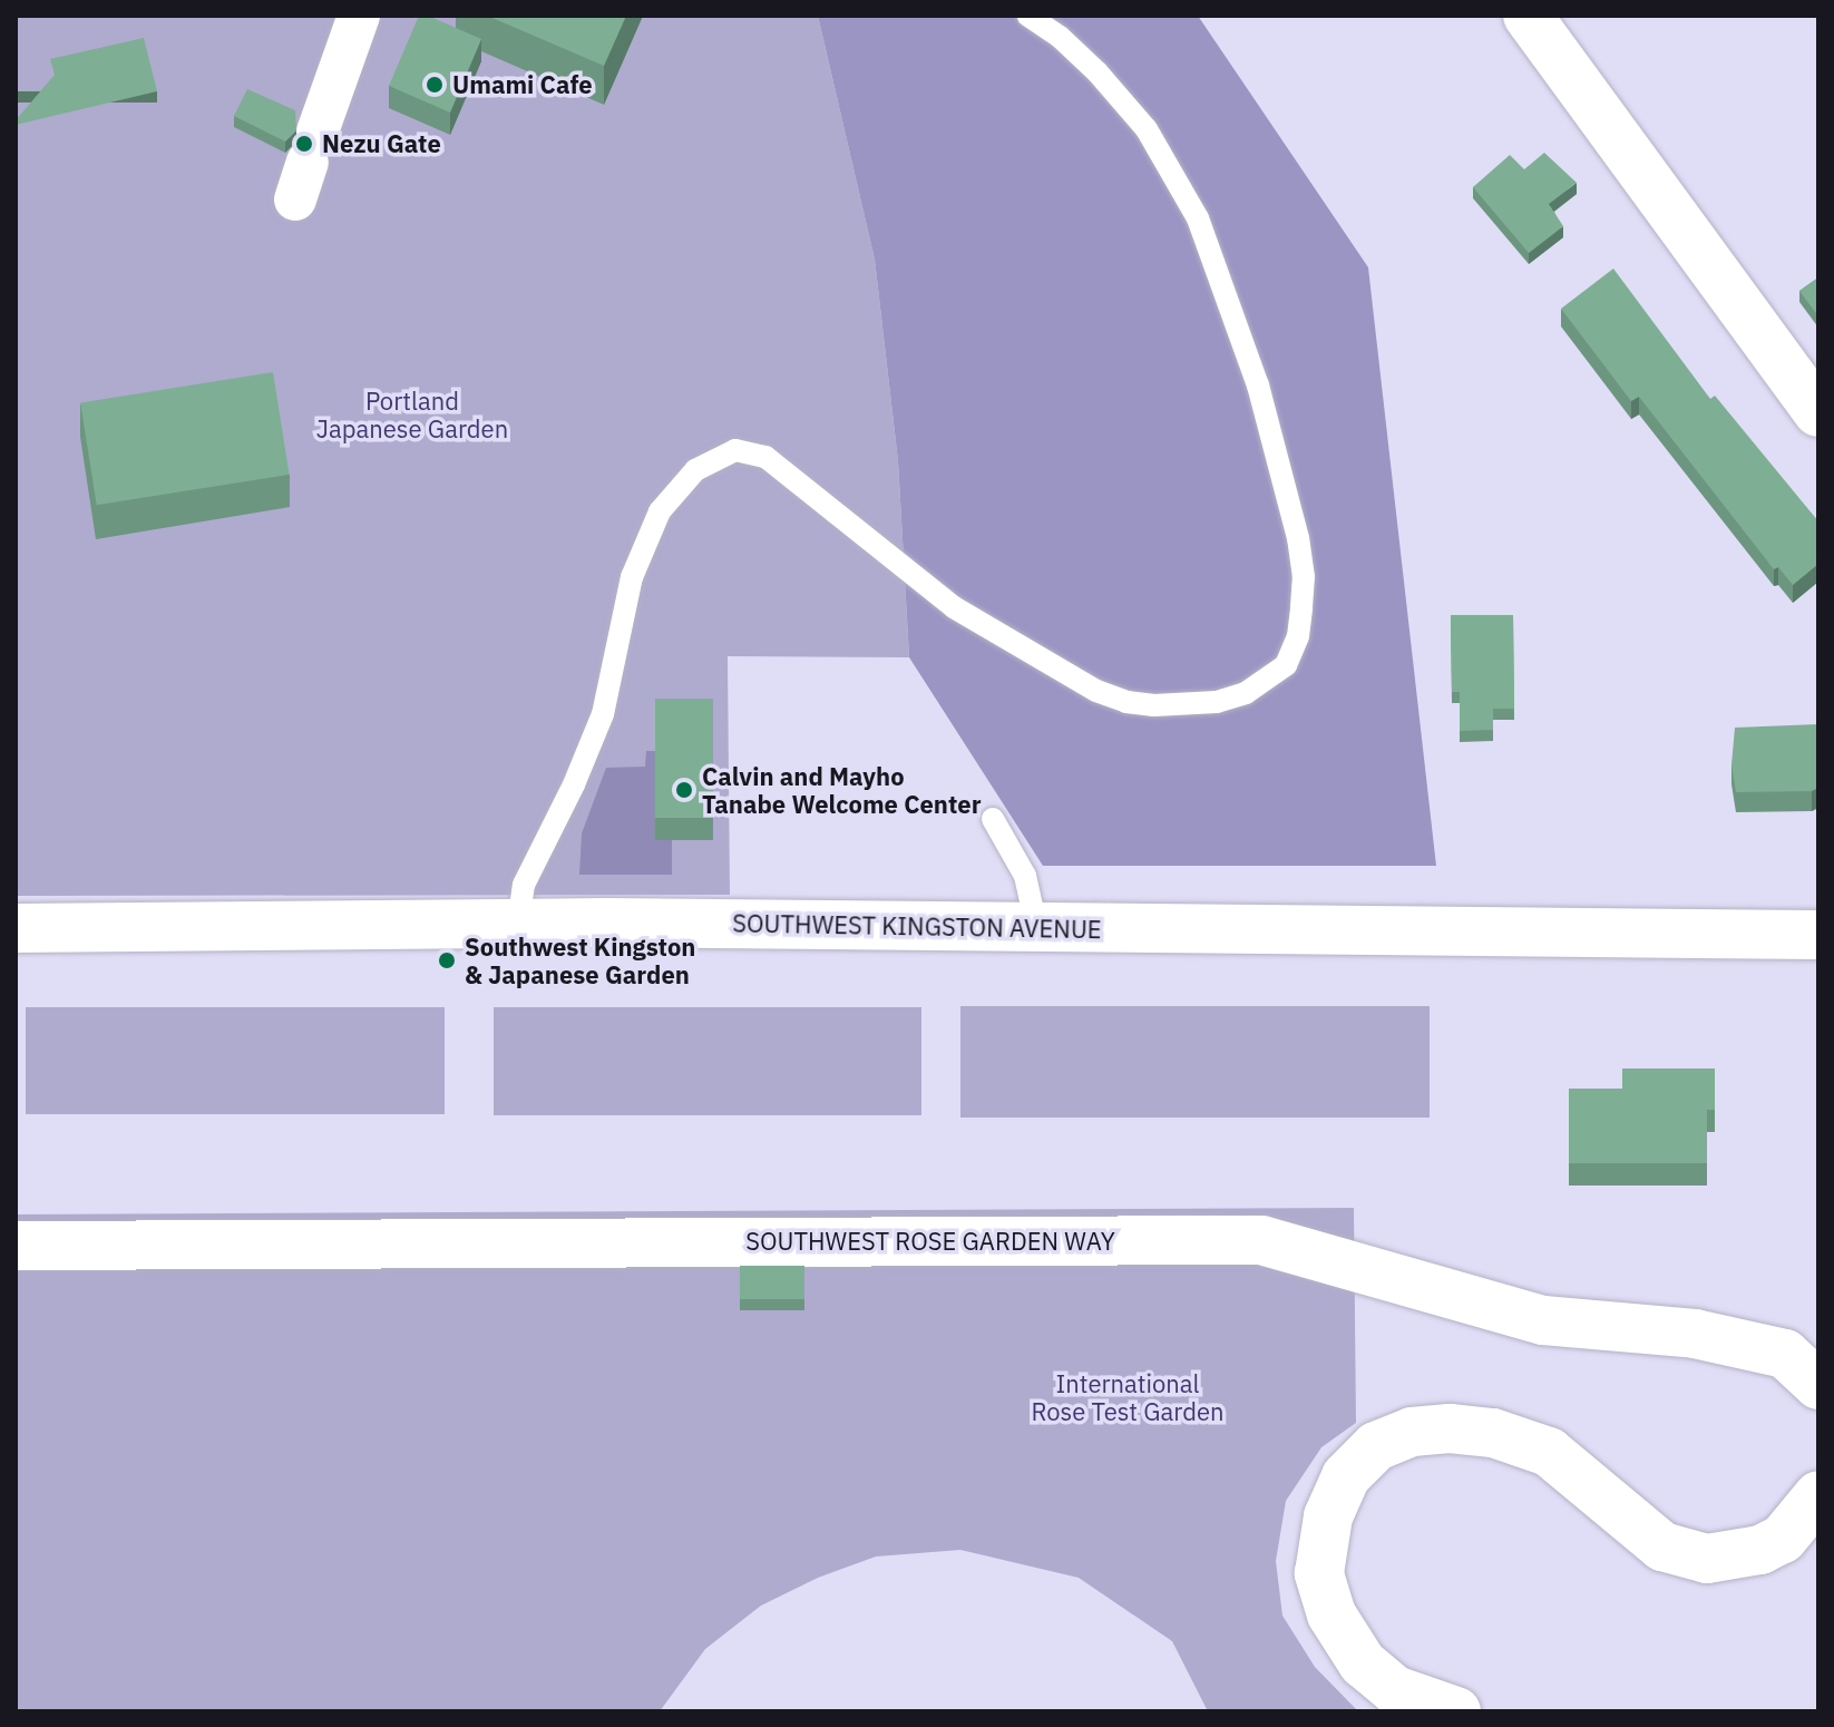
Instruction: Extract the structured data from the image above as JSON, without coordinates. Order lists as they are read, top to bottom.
{
  "streets": {
    "street": ["SOUTHWEST KINGSTON AVENUE", "SOUTHWEST ROSE GARDEN WAY"]
  },
  "parks": ["Portland Japanese Garden", "International Rose Test Garden"],
  "places": [
    "Umami Cafe",
    "Nezu Gate",
    "Calvin and Mayho Tanabe Welcome Center",
    "Southwest Kingston & Japanese Garden"
  ]
}
